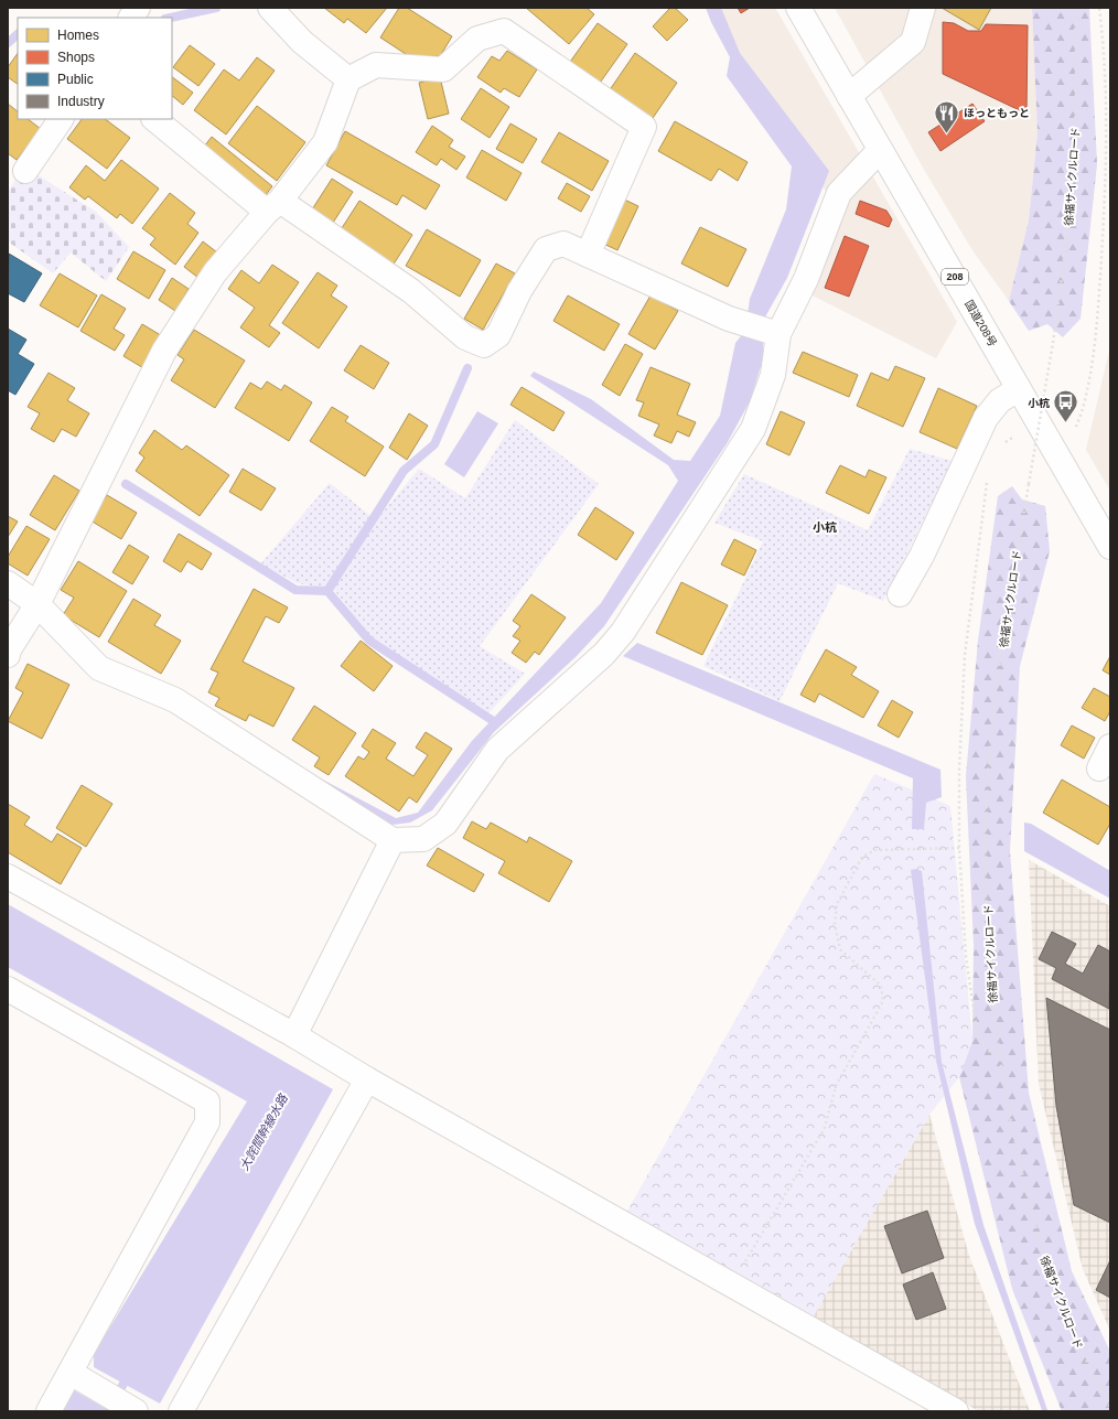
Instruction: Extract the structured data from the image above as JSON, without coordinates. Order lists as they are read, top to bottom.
{
  "streets": {
    "main road": ["208", "国道208号"],
    "path": ["徐福サイクルロード"]
  },
  "districts": ["小杭"],
  "water": ["大詫間幹線水路"],
  "places": {
    "restaurant": ["ほっともっと"],
    "bus stop": ["小杭"]
  },
  "legend": [
    "Homes",
    "Shops",
    "Public",
    "Industry"
  ]
}
